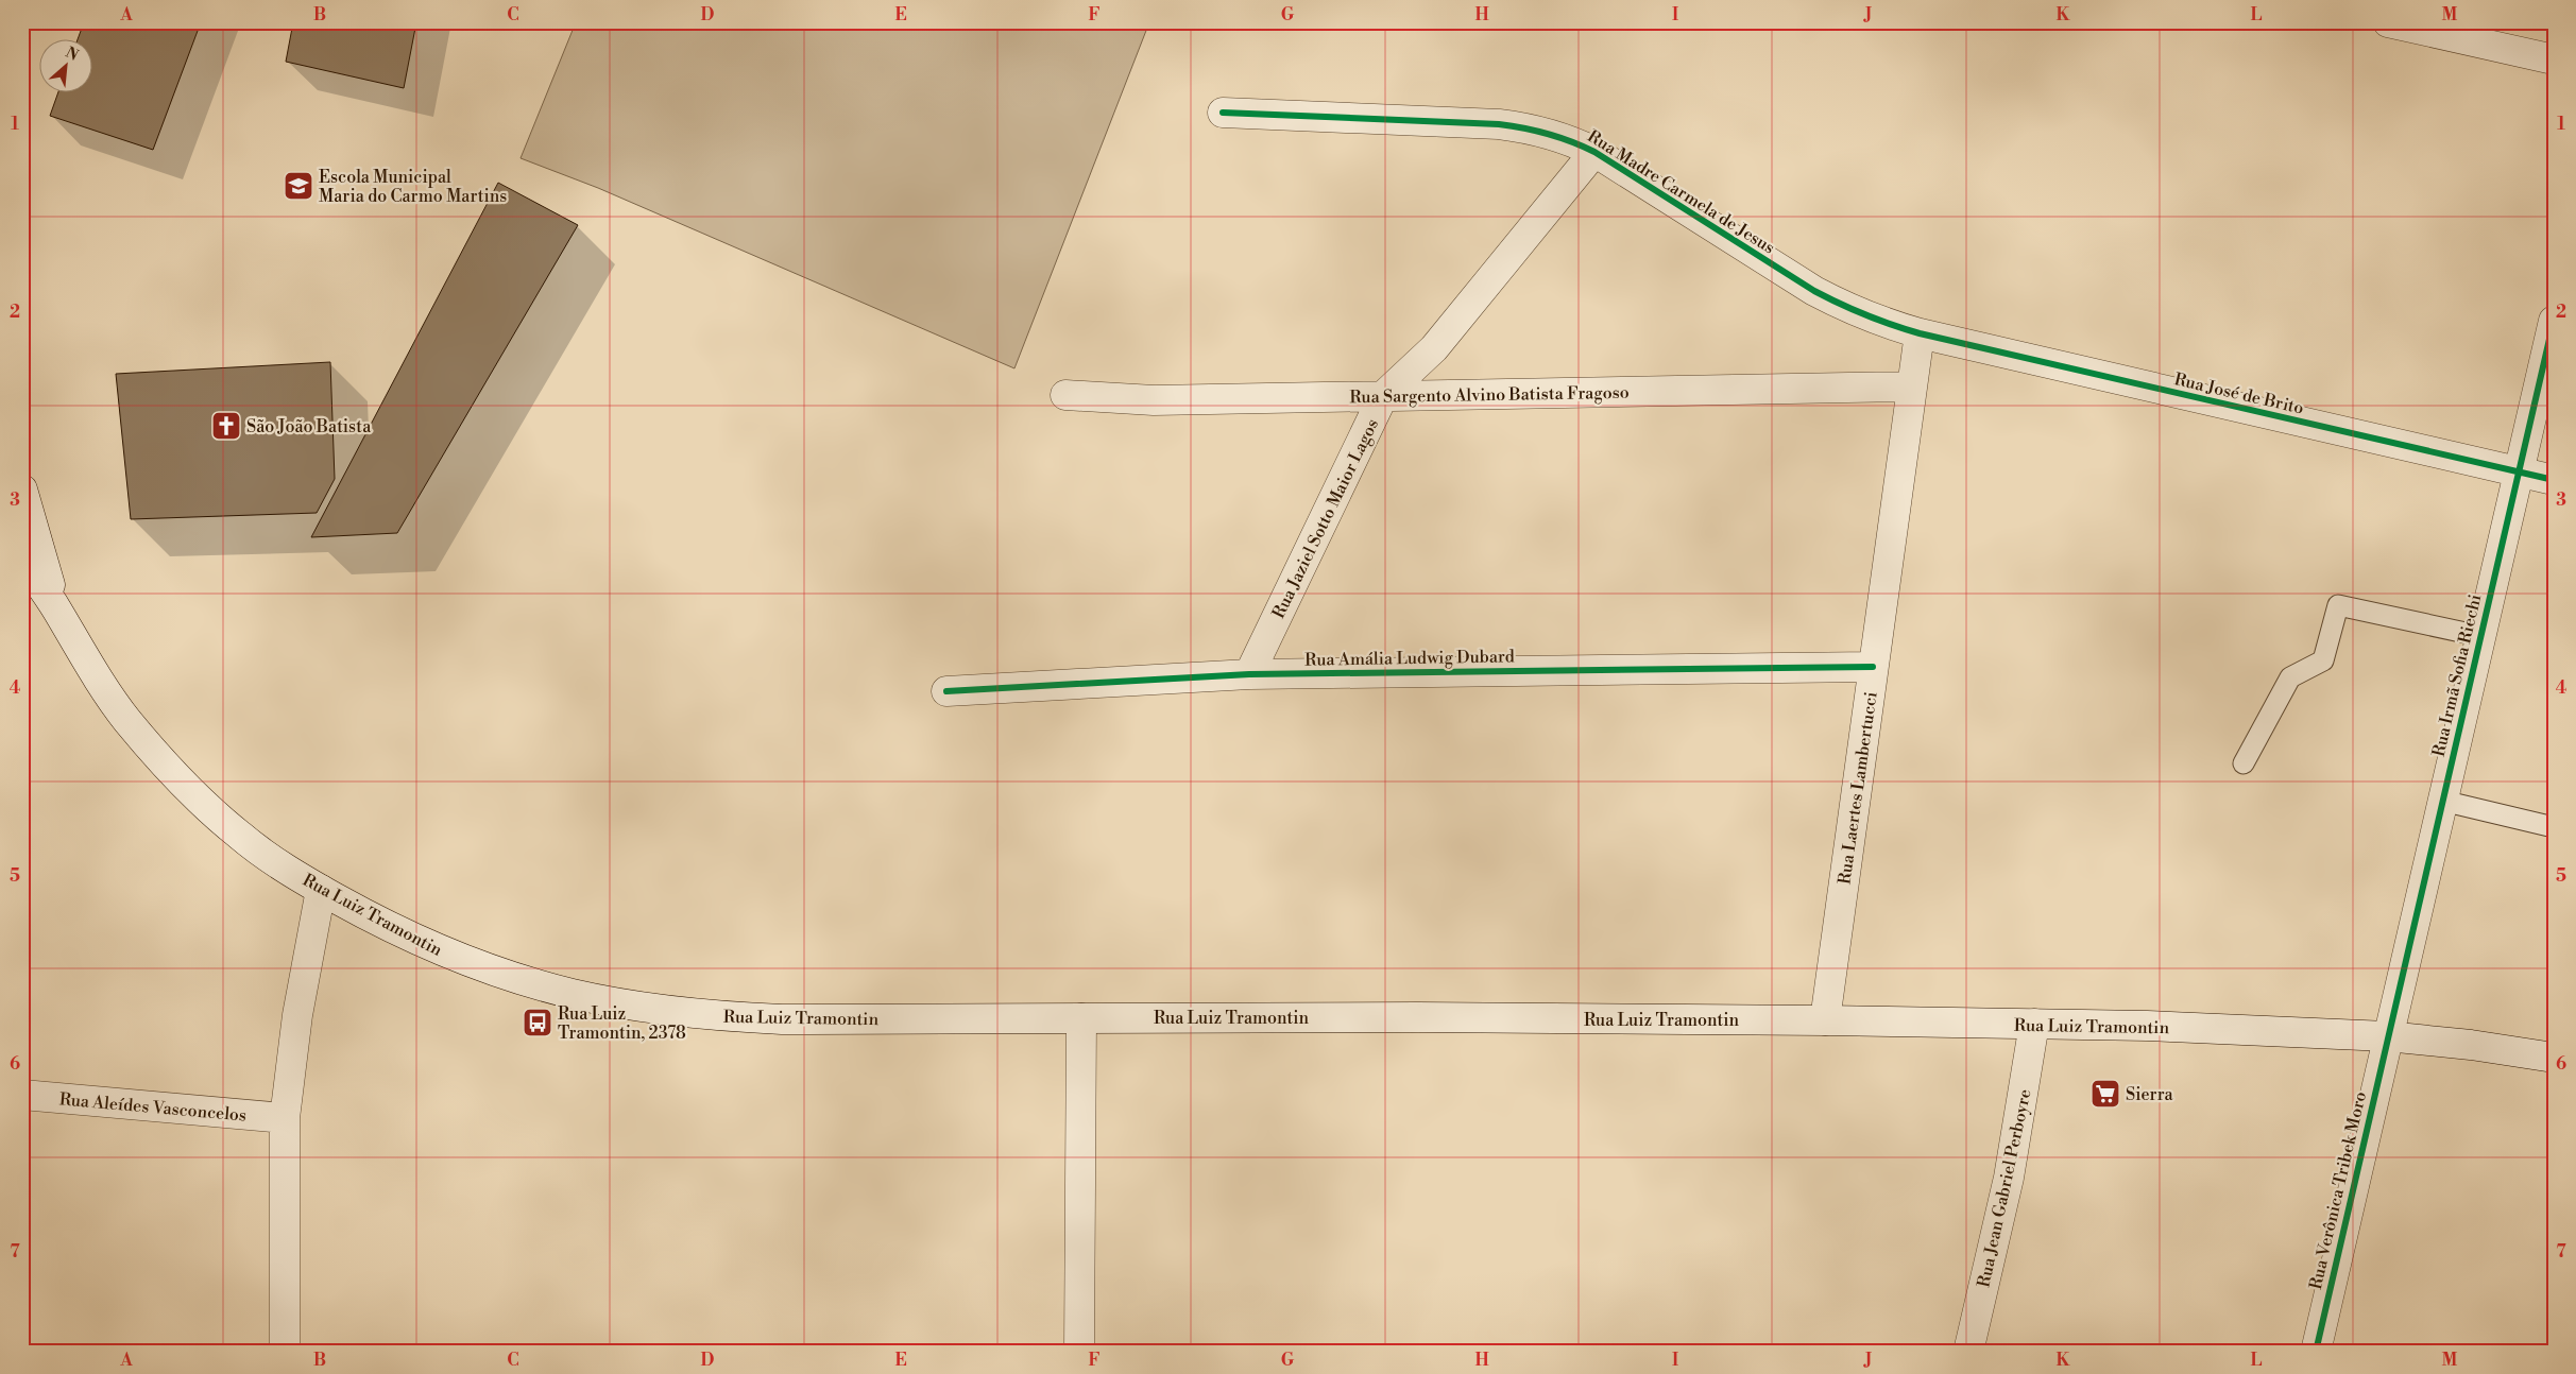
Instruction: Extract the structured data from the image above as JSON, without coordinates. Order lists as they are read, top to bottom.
{
  "streets": {
    "street": [
      "Rua Madre Carmela de Jesus",
      "Rua José de Brito",
      "Rua Sargento Alvino Batista Fragoso",
      "Rua Jaziel Sotto Maior Lagos",
      "Rua Amália Ludwig Dubard",
      "Rua Irmã Sofia Riechi",
      "Rua Laertes Lambertucci",
      "Rua Luiz Tramontin",
      "Rua Aleídes Vasconcelos",
      "Rua Jean Gabriel Perboyre",
      "Rua Verônica Tribek Moro"
    ]
  },
  "crossings": [
    ["Rua Madre Carmela de Jesus", "Rua José de Brito"],
    ["Rua Madre Carmela de Jesus", "Rua Jaziel Sotto Maior Lagos"],
    ["Rua Madre Carmela de Jesus", "Rua Laertes Lambertucci"],
    ["Rua José de Brito", "Rua Irmã Sofia Riechi"],
    ["Rua José de Brito", "Rua Laertes Lambertucci"],
    ["Rua Sargento Alvino Batista Fragoso", "Rua Jaziel Sotto Maior Lagos"],
    ["Rua Sargento Alvino Batista Fragoso", "Rua Laertes Lambertucci"],
    ["Rua Jaziel Sotto Maior Lagos", "Rua Amália Ludwig Dubard"],
    ["Rua Amália Ludwig Dubard", "Rua Laertes Lambertucci"],
    ["Rua Irmã Sofia Riechi", "Rua Luiz Tramontin"],
    ["Rua Irmã Sofia Riechi", "Rua Verônica Tribek Moro"],
    ["Rua Laertes Lambertucci", "Rua Luiz Tramontin"],
    ["Rua Luiz Tramontin", "Rua Jean Gabriel Perboyre"],
    ["Rua Luiz Tramontin", "Rua Verônica Tribek Moro"]
  ],
  "places": {
    "school or university": ["Escola Municipal Maria do Carmo Martins"],
    "church": ["São João Batista"],
    "bus stop": ["Rua Luiz Tramontin, 2378"],
    "supermarket": ["Sierra"]
  },
  "north": "top right",
  "grid": {
    "columns": [
      "A",
      "B",
      "C",
      "D",
      "E",
      "F",
      "G",
      "H",
      "I",
      "J",
      "K",
      "L",
      "M"
    ],
    "rows": [
      "1",
      "2",
      "3",
      "4",
      "5",
      "6",
      "7"
    ]
  }
}
